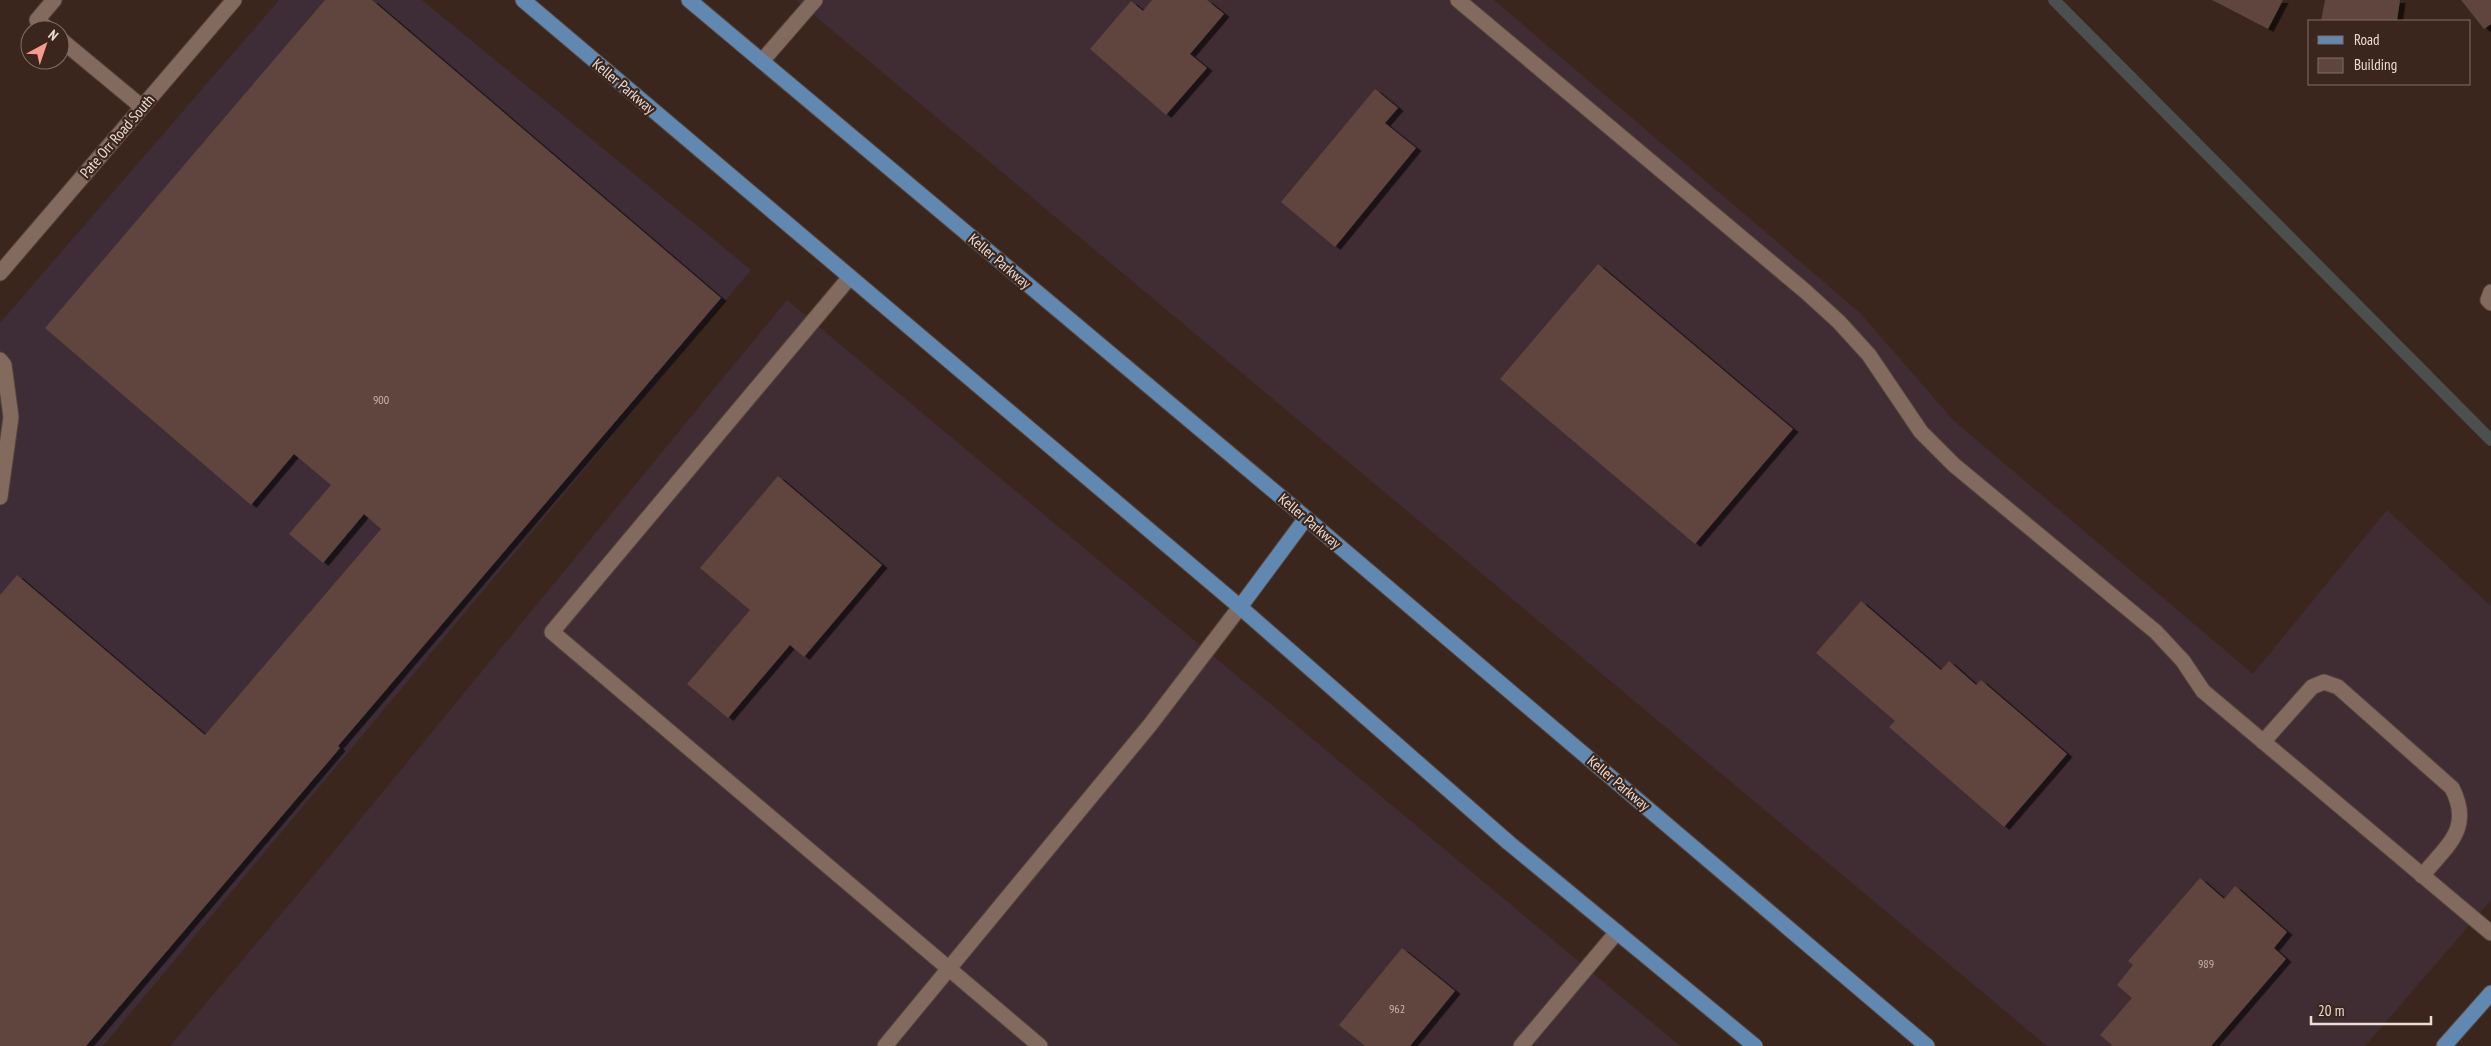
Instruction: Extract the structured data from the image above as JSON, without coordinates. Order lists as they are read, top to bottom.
{
  "streets": {
    "main road": ["Keller Parkway"],
    "street": ["Pate Orr Road South"]
  },
  "house_numbers": ["900", "989", "962"],
  "legend": ["Road", "Building"],
  "scale_bar": "20 m",
  "north": "top right"
}
